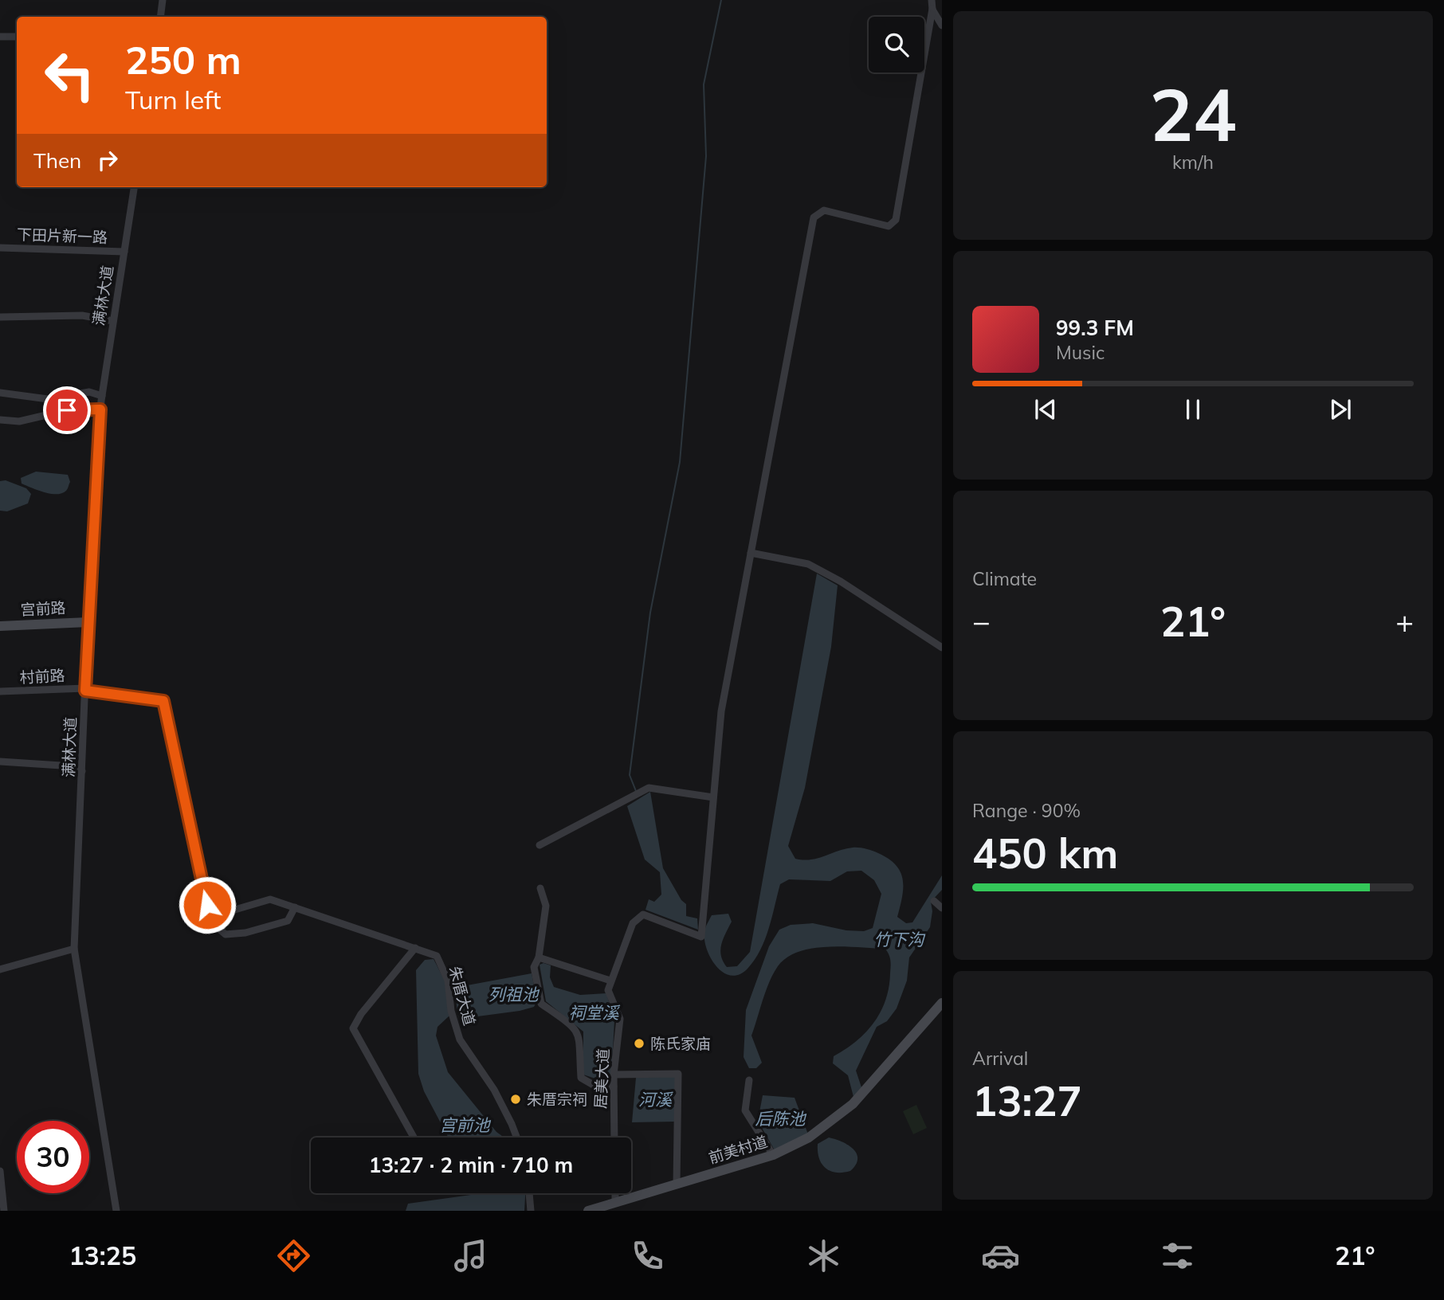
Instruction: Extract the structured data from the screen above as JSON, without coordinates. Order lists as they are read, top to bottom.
{
  "streets": {
    "street": [
      "下田片新一路",
      "满林大道",
      "宫前路",
      "村前路",
      "朱厝大道",
      "居美大道",
      "前美村道"
    ]
  },
  "crossings": [
    ["下田片新一路", "满林大道"],
    ["满林大道", "宫前路"],
    ["满林大道", "村前路"],
    ["村前路", "朱厝大道"]
  ],
  "water": [
    "竹下沟",
    "列祖池",
    "祠堂溪",
    "河溪",
    "后陈池",
    "宫前池"
  ],
  "places": ["陈氏家庙", "朱厝宗祠"],
  "page": {
    "tile": [
      ["24", "km/h"],
      "Climate",
      ["Range · 90%", "450 km"],
      ["Arrival", "13:27"]
    ],
    "turn": ["250 m", "Turn left"],
    "then": "Then",
    "song": ["99.3 FM", "Music"],
    "heat": ["−", "21°", "+"],
    "limit": "30",
    "trip": "13:27 · 2 min · 710 m",
    "tabs": ["13:25", "21°"]
  }
}
